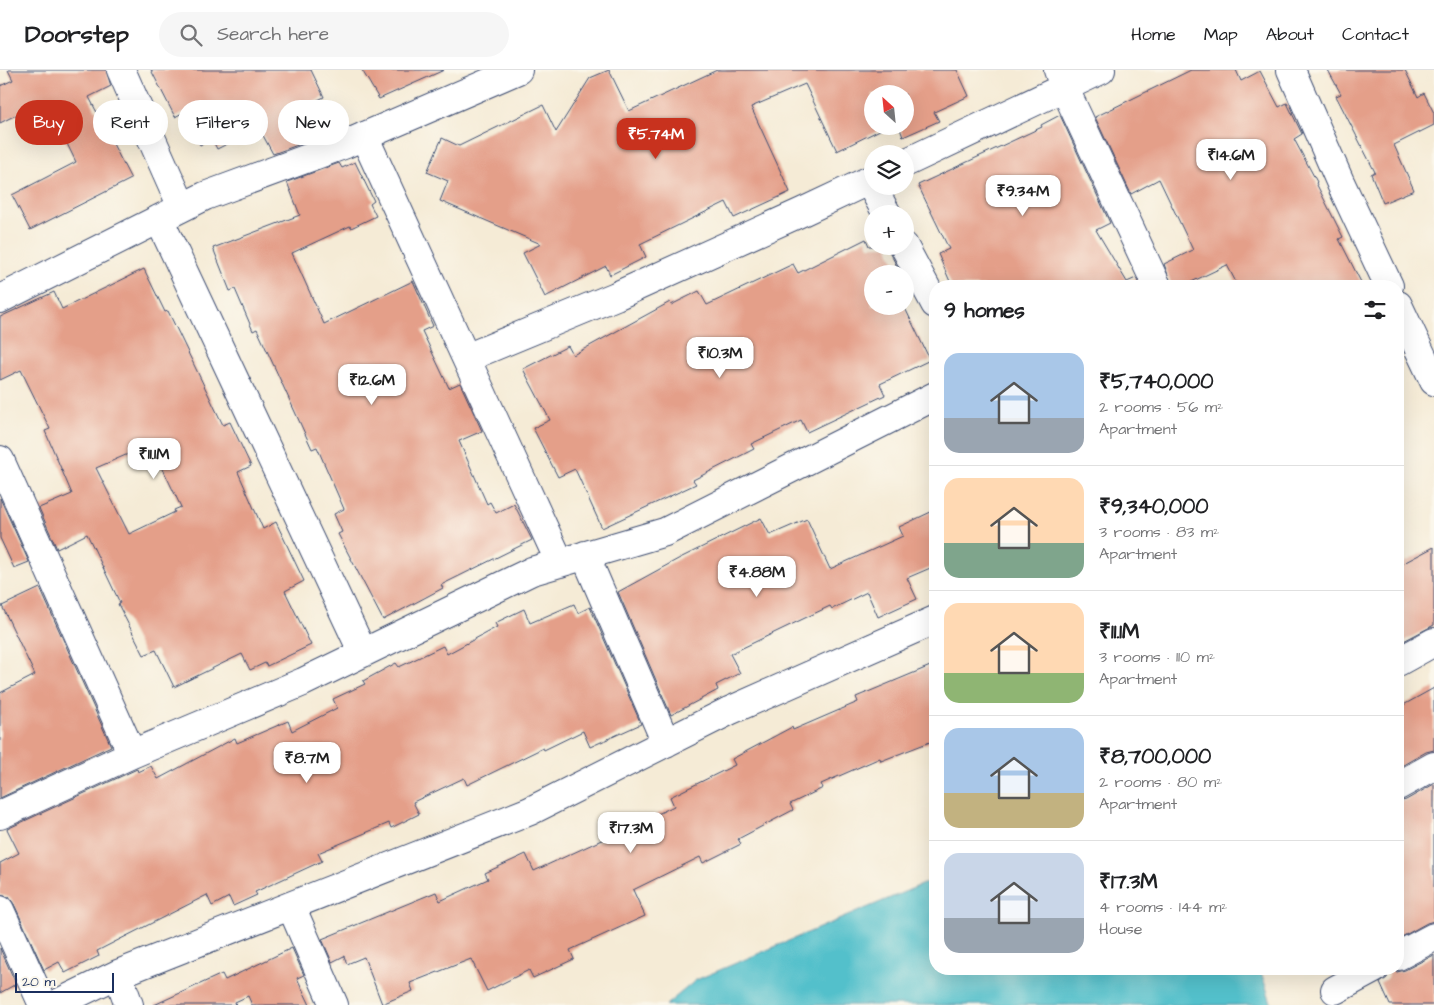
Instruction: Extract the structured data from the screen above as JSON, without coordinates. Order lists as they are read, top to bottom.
{
  "scale_bar": "20 m",
  "north": "top left",
  "page": {
    "header": "Doorstep",
    "search": "Search here",
    "nav": [
      "Home",
      "Map",
      "About",
      "Contact"
    ],
    "map_buttons": ["+", "−"],
    "chip": [
      "Buy",
      "Rent",
      "Filters",
      "New"
    ],
    "price": [
      "₹5.74M",
      "₹14.6M",
      "₹9.34M",
      "₹10.3M",
      "₹12.6M",
      "₹11.1M",
      "₹4.88M",
      "₹8.7M",
      "₹17.3M"
    ],
    "heading": "9 homes",
    "list": [
      {
        "name": "₹5,740,000",
        "note": "2 rooms · 56 m² · Apartment"
      },
      {
        "name": "₹9,340,000",
        "note": "3 rooms · 83 m² · Apartment"
      },
      {
        "name": "₹11.1M",
        "note": "3 rooms · 110 m² · Apartment"
      },
      {
        "name": "₹8,700,000",
        "note": "2 rooms · 80 m² · Apartment"
      },
      {
        "name": "₹17.3M",
        "note": "4 rooms · 144 m² · House"
      }
    ],
    "scale": "20 m"
  }
}
